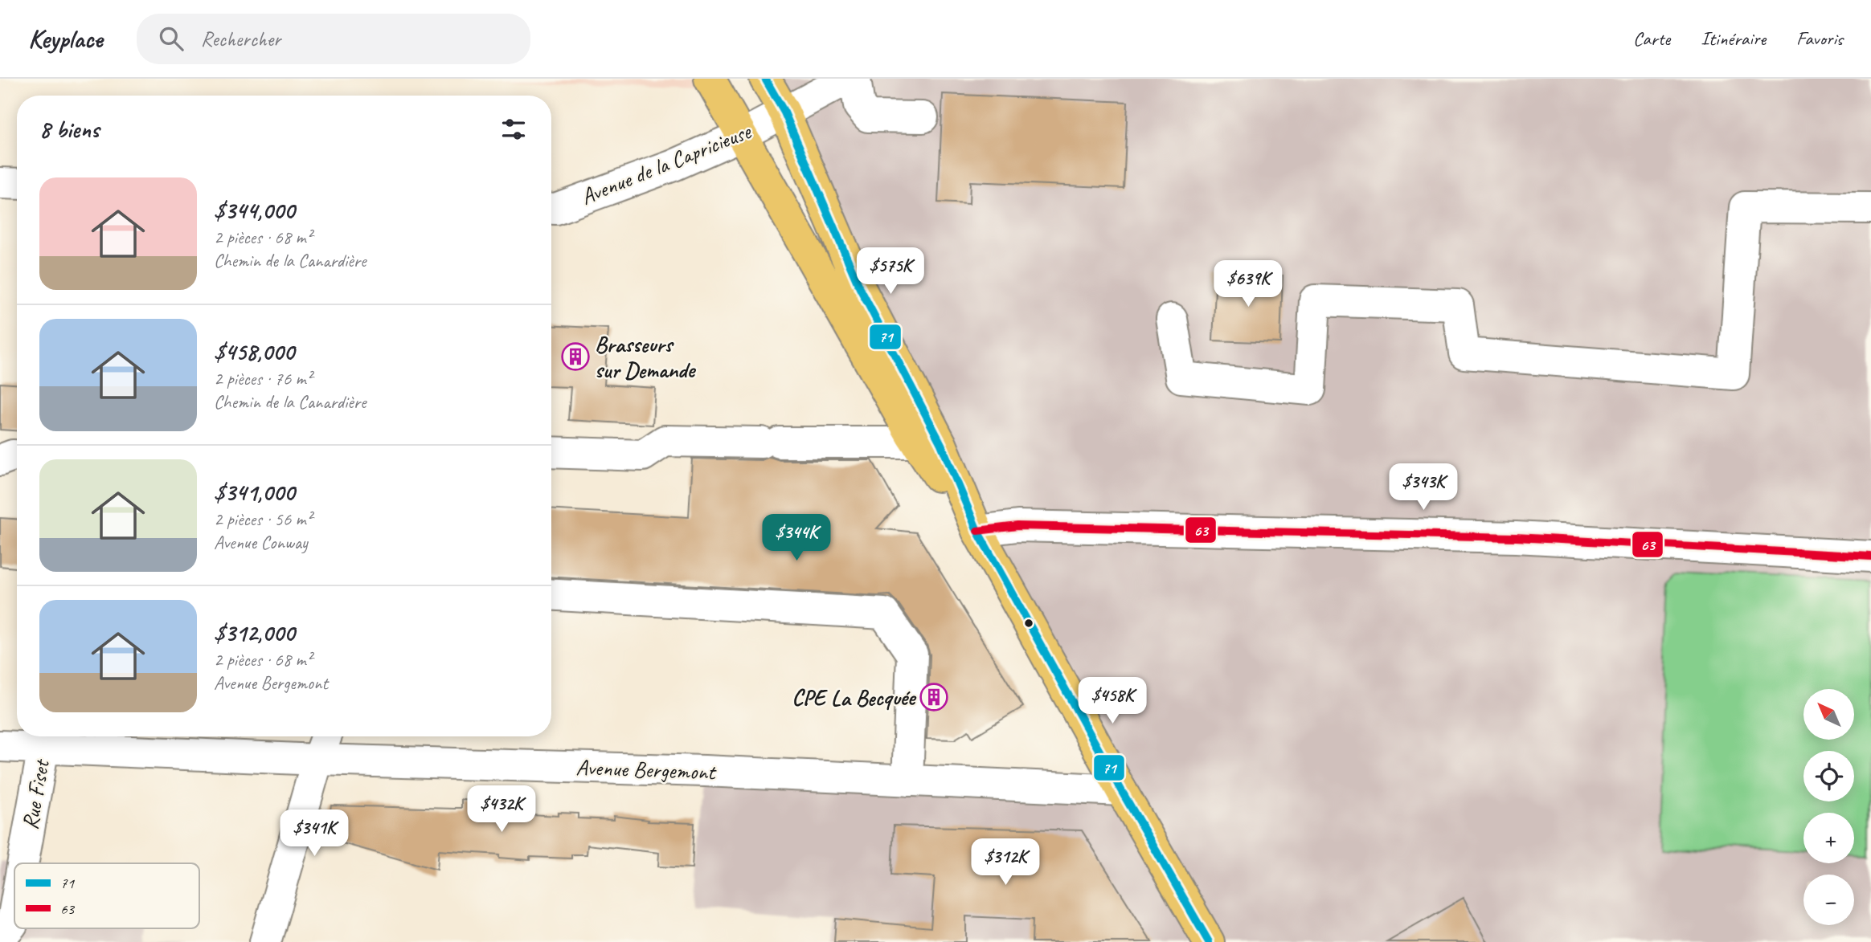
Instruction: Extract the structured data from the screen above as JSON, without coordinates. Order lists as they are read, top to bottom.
{
  "streets": {
    "street": ["Avenue de la Capricieuse", "Avenue Bergemont", "Rue Fiset"]
  },
  "crossings": [
    ["Avenue Bergemont", "Rue Fiset"]
  ],
  "places": {
    "building": ["Brasseurs sur Demande", "CPE La Becquée"]
  },
  "lines": ["transit line 71", "transit line 63"],
  "legend": ["71", "63"],
  "north": "top left",
  "page": {
    "header": "Keyplace",
    "search": "Rechercher",
    "nav": ["Carte", "Itinéraire", "Favoris"],
    "heading": "8 biens",
    "list": [
      {
        "name": "$344,000",
        "note": "2 pièces · 68 m² · Chemin de la Canardière"
      },
      {
        "name": "$458,000",
        "note": "2 pièces · 76 m² · Chemin de la Canardière"
      },
      {
        "name": "$341,000",
        "note": "2 pièces · 56 m² · Avenue Conway"
      },
      {
        "name": "$312,000",
        "note": "2 pièces · 68 m² · Avenue Bergemont"
      }
    ],
    "price": [
      "$575K",
      "$639K",
      "$343K",
      "$344K",
      "$458K",
      "$432K",
      "$341K",
      "$312K"
    ],
    "map_buttons": ["+", "−"]
  }
}
